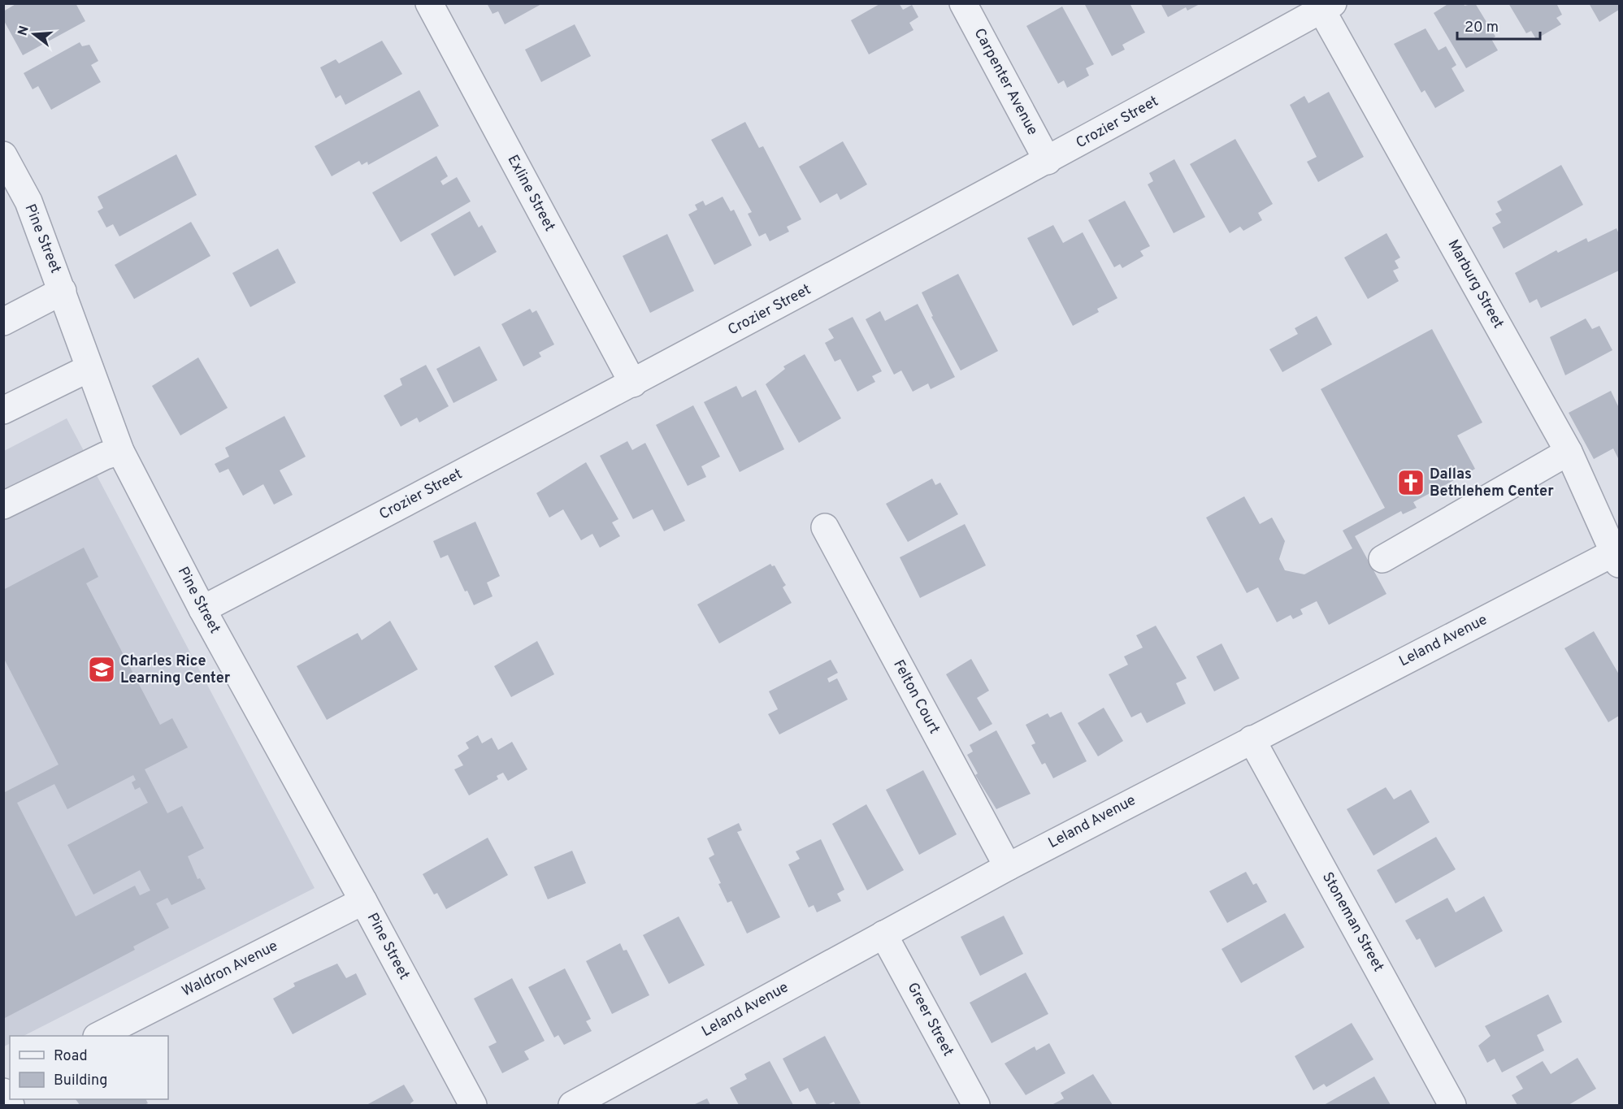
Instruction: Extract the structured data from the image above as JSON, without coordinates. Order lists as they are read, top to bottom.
{
  "streets": {
    "street": [
      "Carpenter Avenue",
      "Crozier Street",
      "Exline Street",
      "Pine Street",
      "Marburg Street",
      "Leland Avenue",
      "Felton Court",
      "Stoneman Street",
      "Waldron Avenue",
      "Greer Street"
    ]
  },
  "crossings": [
    ["Carpenter Avenue", "Crozier Street"],
    ["Crozier Street", "Exline Street"],
    ["Crozier Street", "Pine Street"],
    ["Crozier Street", "Marburg Street"],
    ["Pine Street", "Waldron Avenue"],
    ["Marburg Street", "Leland Avenue"],
    ["Leland Avenue", "Felton Court"],
    ["Leland Avenue", "Stoneman Street"],
    ["Leland Avenue", "Greer Street"]
  ],
  "places": {
    "church": ["Dallas Bethlehem Center"],
    "school or university": ["Charles Rice Learning Center"]
  },
  "legend": ["Road", "Building"],
  "scale_bar": "20 m",
  "north": "left"
}
